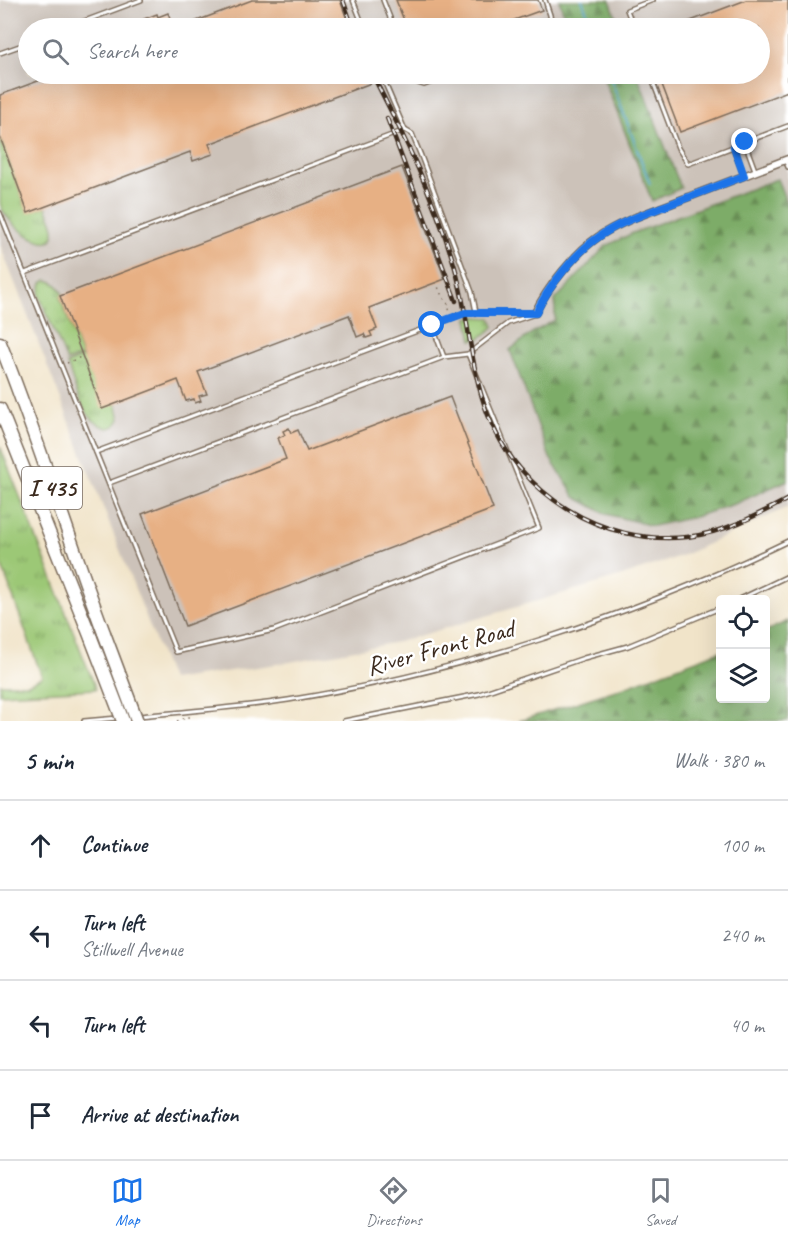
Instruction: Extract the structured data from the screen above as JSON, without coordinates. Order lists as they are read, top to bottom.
{
  "streets": {
    "highway": ["I 435"],
    "lane": ["River Front Road"]
  },
  "page": {
    "search": "Search here",
    "heading": ["5 min", "Walk · 380 m"],
    "list": [
      ["Continue", "100 m"],
      ["Turn left", "Stillwell Avenue", "240 m"],
      ["Turn left", "40 m"],
      "Arrive at destination"
    ],
    "nav": ["Map", "Directions", "Saved"]
  }
}
